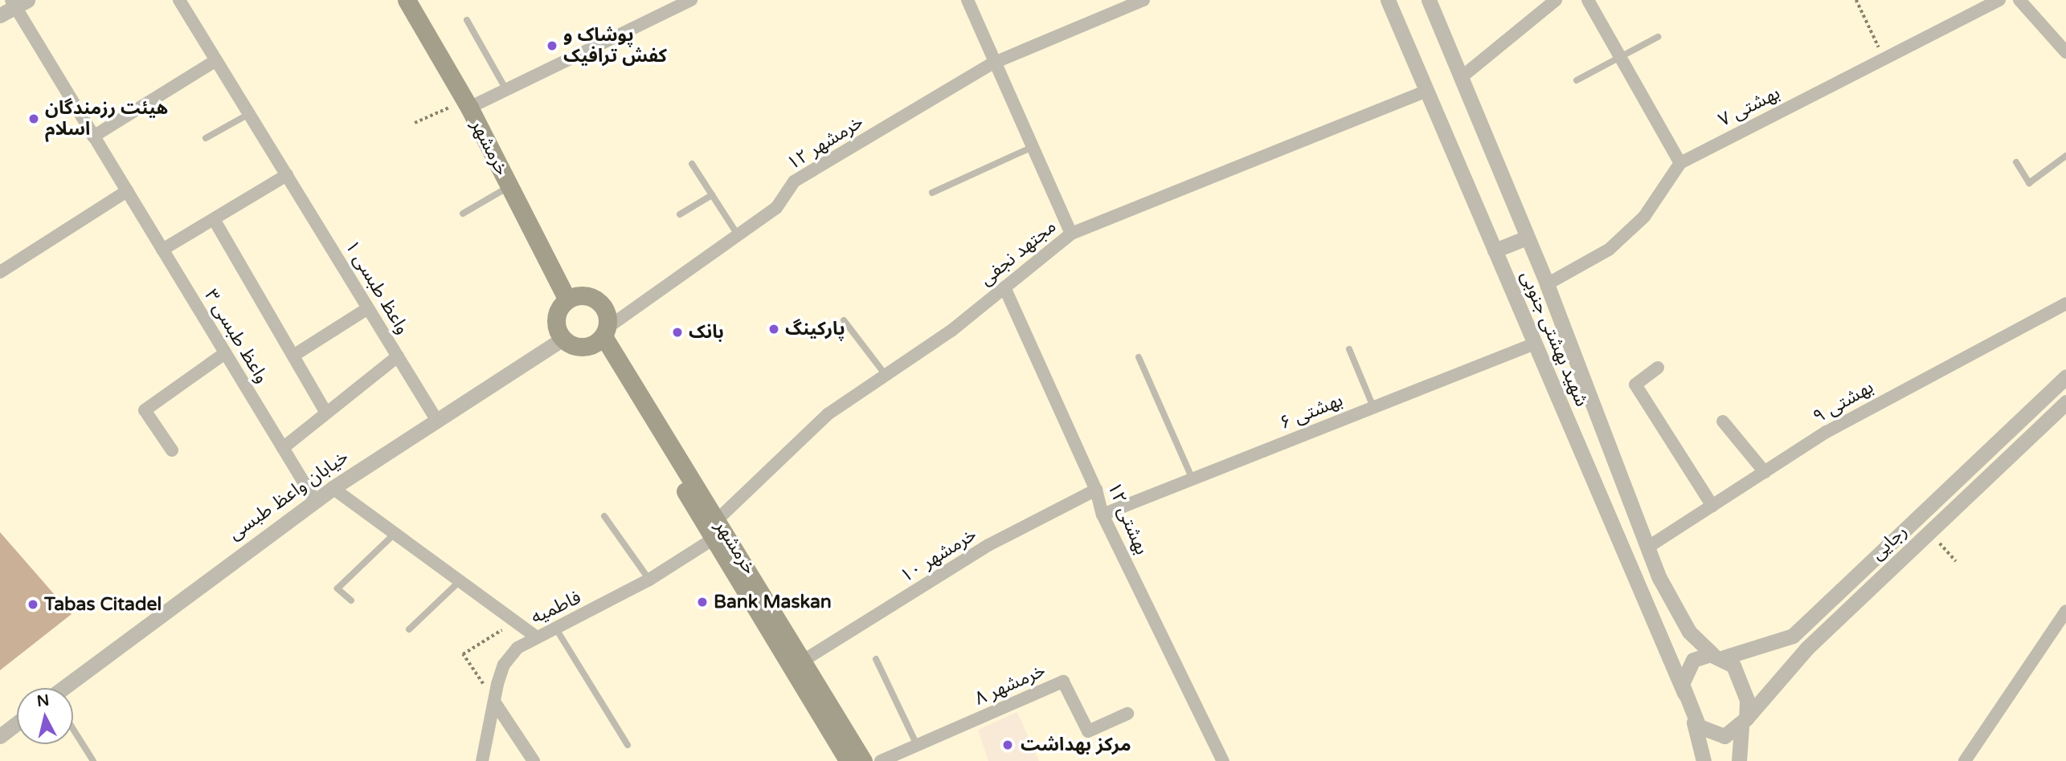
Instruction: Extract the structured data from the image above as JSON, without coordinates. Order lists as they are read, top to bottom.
{
  "streets": {
    "main road": ["خرمشهر"],
    "street": [
      "بهشتی ۷",
      "خرمشهر ۱۲",
      "مجتهد نجفی",
      "واعظ طبسی ۱",
      "واعظ طبسی ۳",
      "شهید بهشتی جنوبی",
      "بهشتی ۹",
      "بهشتی ۶",
      "خیابان واعظ طبسی",
      "بهشتی ۱۲",
      "رجایی",
      "خرمشهر ۱۰",
      "فاطمیه",
      "خرمشهر ۸"
    ]
  },
  "crossings": [
    ["بهشتی ۷", "شهید بهشتی جنوبی"],
    ["خرمشهر ۱۲", "خرمشهر"],
    ["خرمشهر ۱۲", "خیابان واعظ طبسی"],
    ["خرمشهر", "مجتهد نجفی"],
    ["خرمشهر", "خیابان واعظ طبسی"],
    ["خرمشهر", "خرمشهر ۱۰"],
    ["خرمشهر", "فاطمیه"],
    ["مجتهد نجفی", "شهید بهشتی جنوبی"],
    ["مجتهد نجفی", "بهشتی ۱۲"],
    ["واعظ طبسی ۱", "خیابان واعظ طبسی"],
    ["واعظ طبسی ۳", "خیابان واعظ طبسی"],
    ["شهید بهشتی جنوبی", "بهشتی ۹"],
    ["شهید بهشتی جنوبی", "بهشتی ۶"],
    ["شهید بهشتی جنوبی", "رجایی"],
    ["بهشتی ۶", "بهشتی ۱۲"],
    ["بهشتی ۱۲", "خرمشهر ۱۰"]
  ],
  "places": [
    "پوشاک و کفش ترافیک",
    "هیئت رزمندگان اسلام",
    "پارکینگ",
    "بانک",
    "Bank Maskan",
    "Tabas Citadel",
    "مرکز بهداشت"
  ],
  "north": "top"
}
